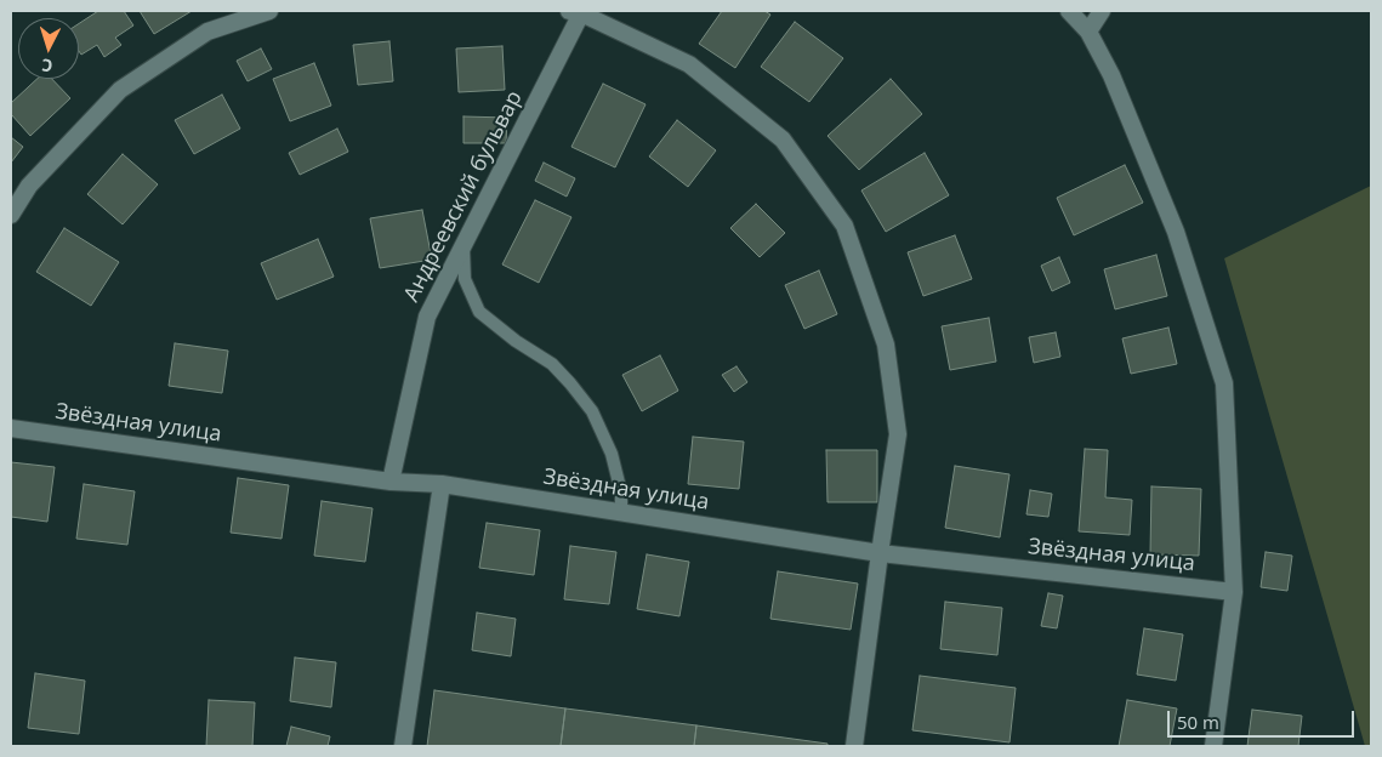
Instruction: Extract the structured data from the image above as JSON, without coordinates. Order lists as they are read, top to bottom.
{
  "streets": {
    "street": ["Андреевский бульвар", "Звёздная улица"]
  },
  "crossings": [
    ["Андреевский бульвар", "Звёздная улица"]
  ],
  "scale_bar": "50 m",
  "north": "bottom"
}
